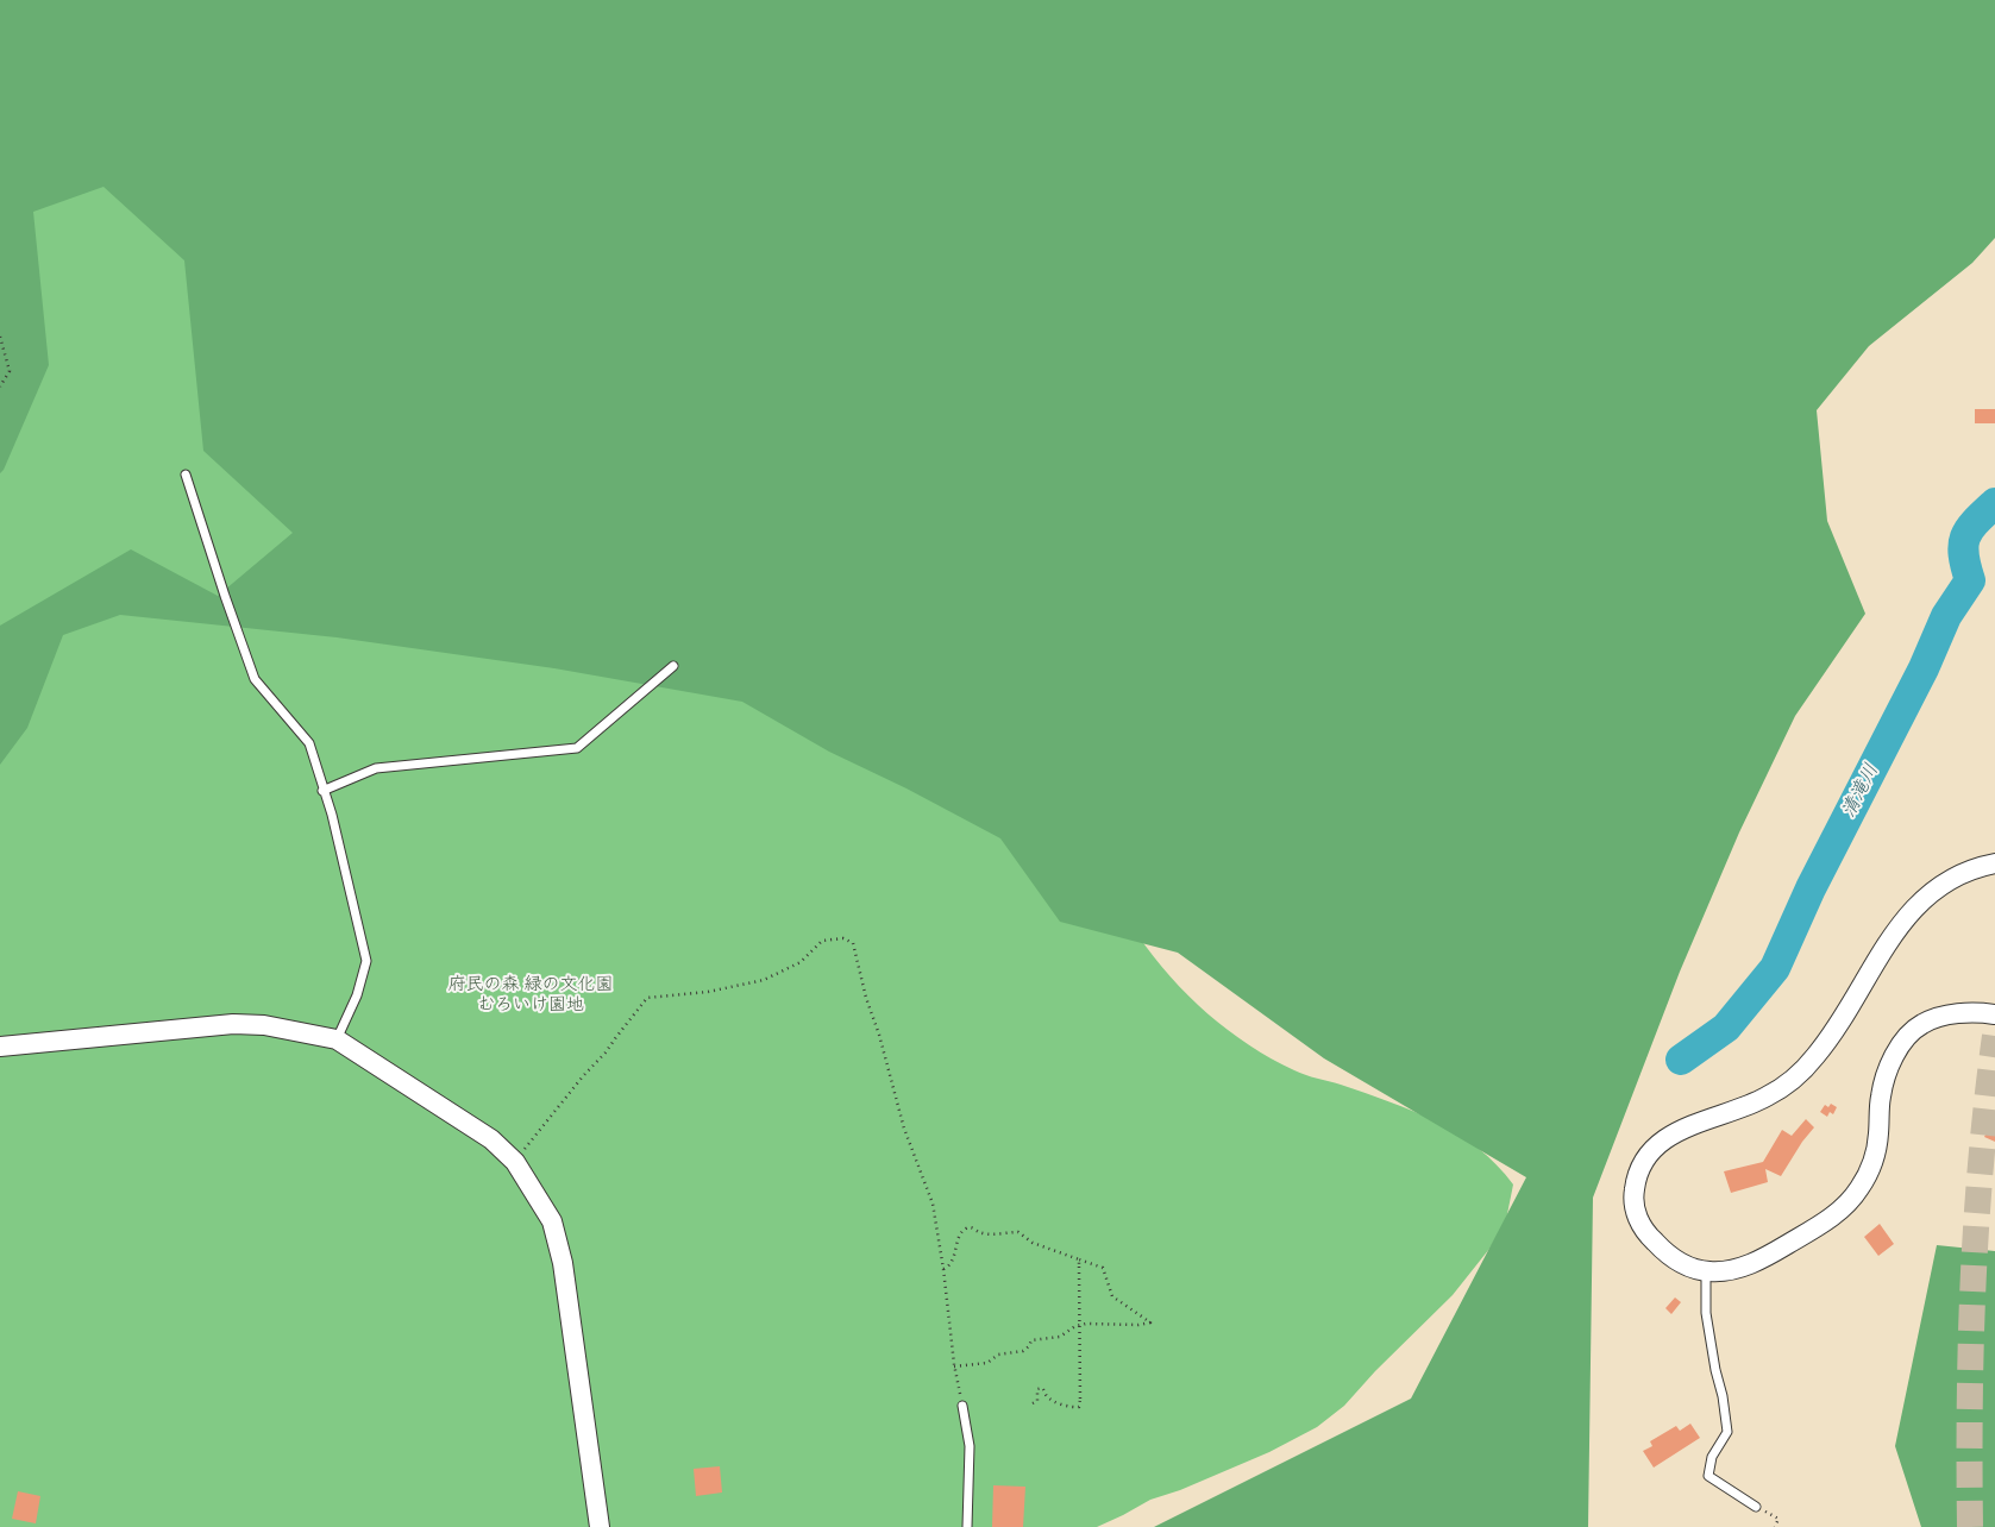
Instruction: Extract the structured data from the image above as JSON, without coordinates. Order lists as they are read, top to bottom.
{
  "water": ["清滝川"],
  "parks": ["府民の森 緑の文化園 むろいけ園地"]
}
